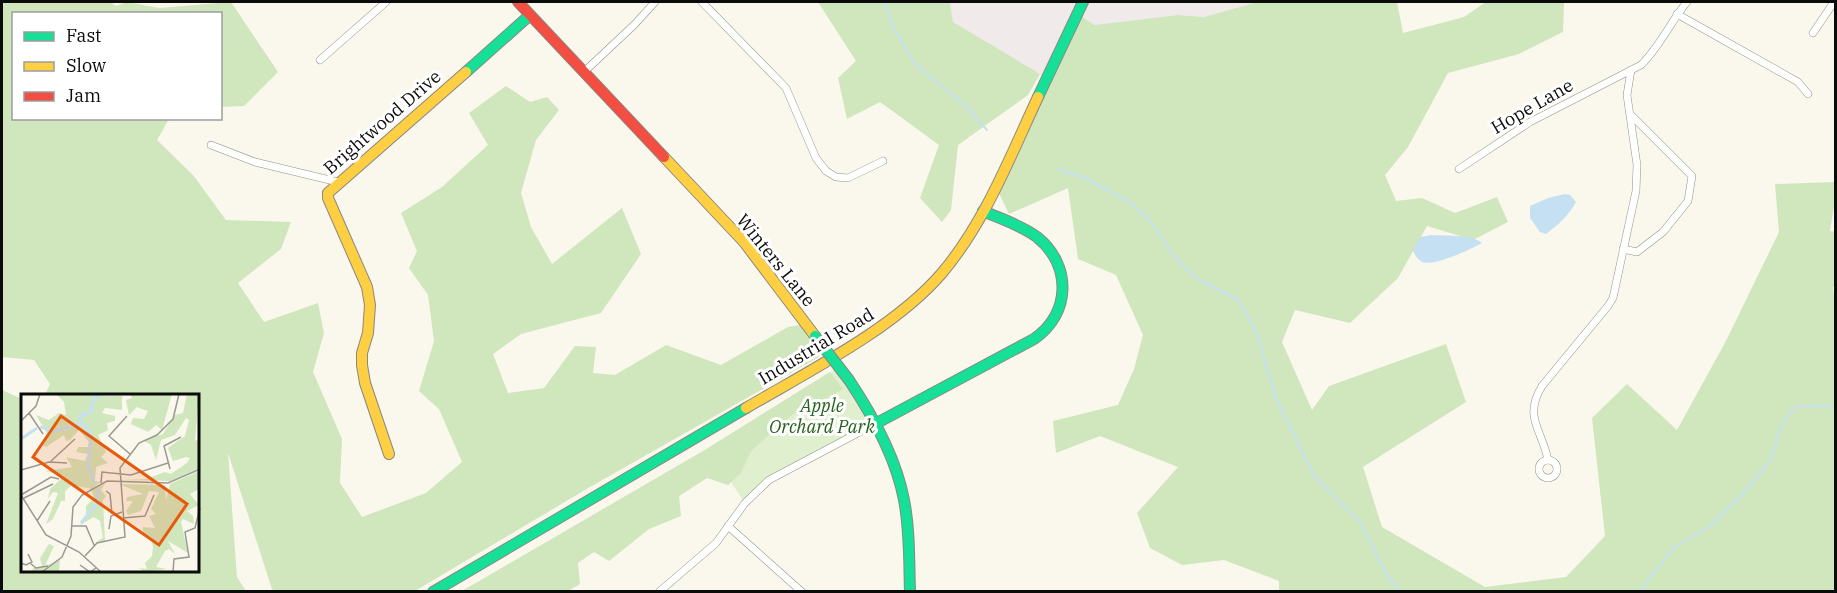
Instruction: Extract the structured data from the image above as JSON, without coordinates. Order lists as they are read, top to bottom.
{
  "streets": {
    "street": [
      "Hope Lane",
      "Brightwood Drive",
      "Winters Lane",
      "Industrial Road"
    ]
  },
  "crossings": [
    ["Brightwood Drive", "Winters Lane"]
  ],
  "parks": ["Apple Orchard Park"],
  "legend": ["Fast", "Slow", "Jam"]
}
